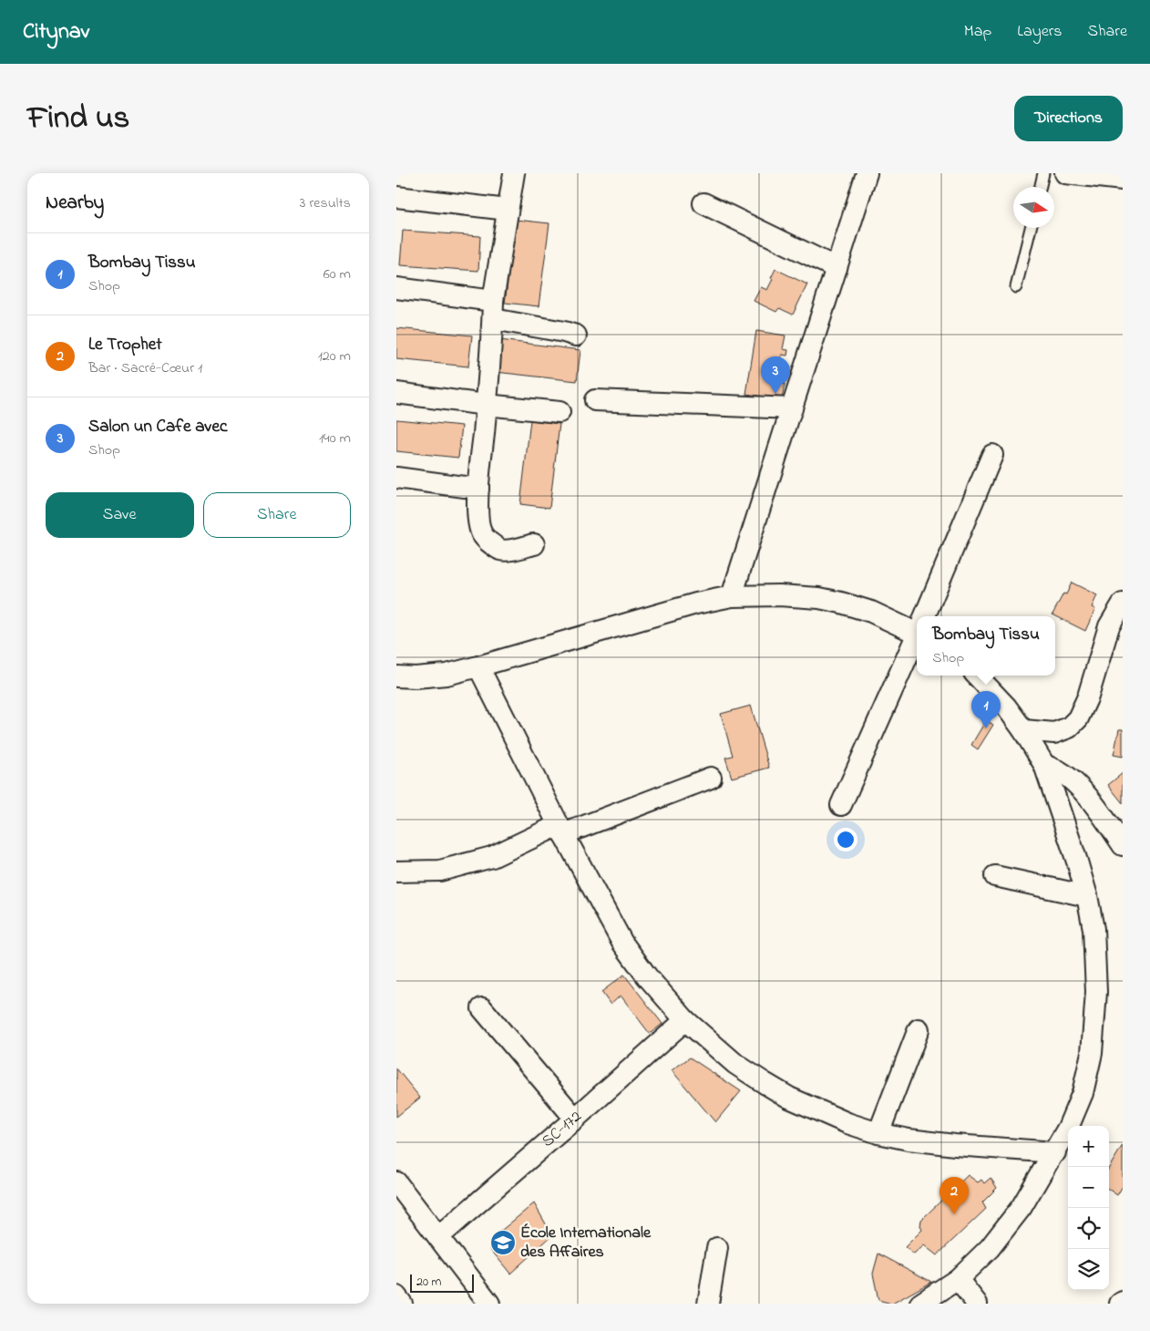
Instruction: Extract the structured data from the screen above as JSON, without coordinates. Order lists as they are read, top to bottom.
{
  "streets": {
    "street": ["SC-172"]
  },
  "places": {
    "school or university": ["École Internationale des Affaires"]
  },
  "scale_bar": "20 m",
  "north": "right",
  "page": {
    "header": "Citynav",
    "nav": ["Map", "Layers", "Share"],
    "title": "Find us",
    "buttons": [
      "Directions",
      ["Save", "Share"]
    ],
    "heading": ["Nearby", "3 results"],
    "list": [
      {
        "mark": "1",
        "name": "Bombay Tissu",
        "note": "Shop",
        "value": "60 m"
      },
      {
        "mark": "2",
        "name": "Le Trophet",
        "note": "Bar · Sacré-Cœur 1",
        "value": "120 m"
      },
      {
        "mark": "3",
        "name": "Salon un Cafe avec",
        "note": "Shop",
        "value": "140 m"
      }
    ],
    "pins": ["3", "1", "2"],
    "popup": ["Bombay Tissu", "Shop"],
    "map_buttons": ["+", "−"],
    "scale": "20 m"
  }
}
